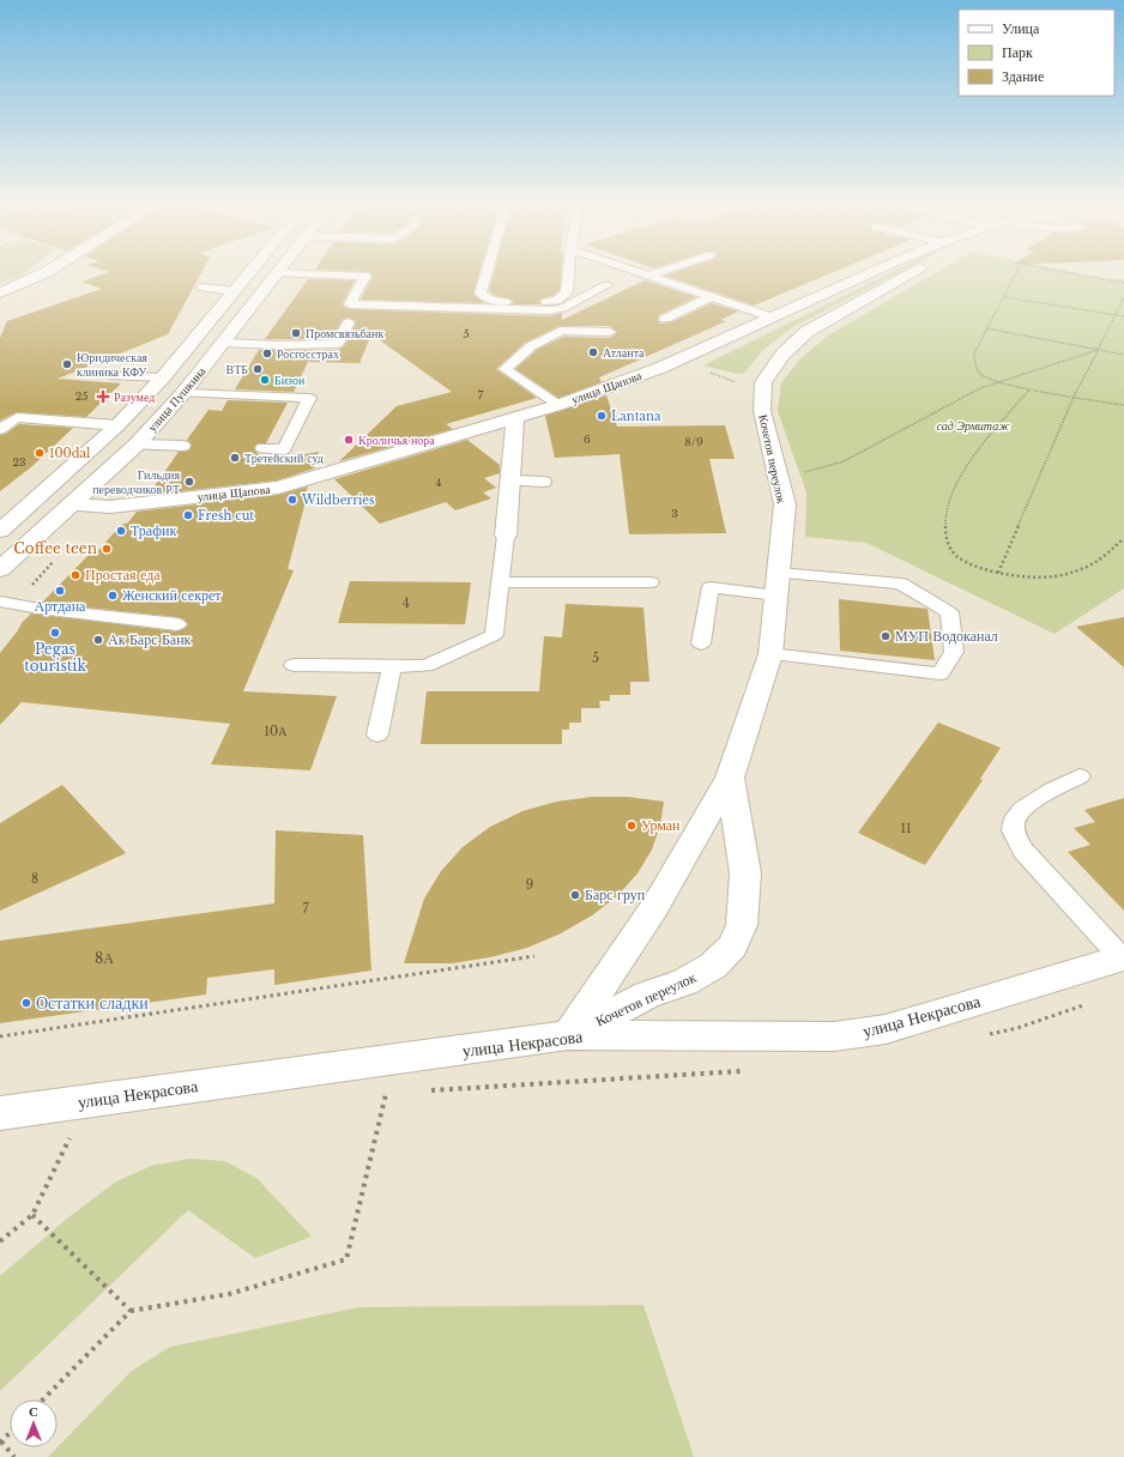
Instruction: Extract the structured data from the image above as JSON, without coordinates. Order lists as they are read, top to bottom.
{
  "streets": {
    "street": [
      "улица Щапова",
      "улица Пушкина",
      "Кочетов переулок",
      "улица Некрасова"
    ]
  },
  "crossings": [
    ["улица Щапова", "улица Пушкина"],
    ["Кочетов переулок", "улица Некрасова"]
  ],
  "parks": ["сад Эрмитаж"],
  "places": {
    "other": [
      "Промсвязьбанк",
      "Атланта",
      "Росгосстрах",
      "Юридическая клиника КФУ",
      "ВТБ",
      "Бизон",
      "Lantana",
      "Кроличья нора",
      "100dal",
      "Третейский суд",
      "Гильдия переводчиков РТ",
      "Wildberries",
      "Fresh cut",
      "Трафик",
      "Coffee teen",
      "Простая еда",
      "Артдана",
      "Женский секрет",
      "Pegas touristik",
      "МУП Водоканал",
      "Ак Барс Банк",
      "Урман",
      "Барс груп",
      "Остатки сладки"
    ],
    "health": ["Разумед"]
  },
  "house_numbers": [
    "5",
    "7",
    "25",
    "6",
    "8/9",
    "23",
    "4",
    "3",
    "4",
    "5",
    "10А",
    "11",
    "8",
    "9",
    "7",
    "8А"
  ],
  "legend": ["Улица", "Парк", "Здание"],
  "north": "top"
}
